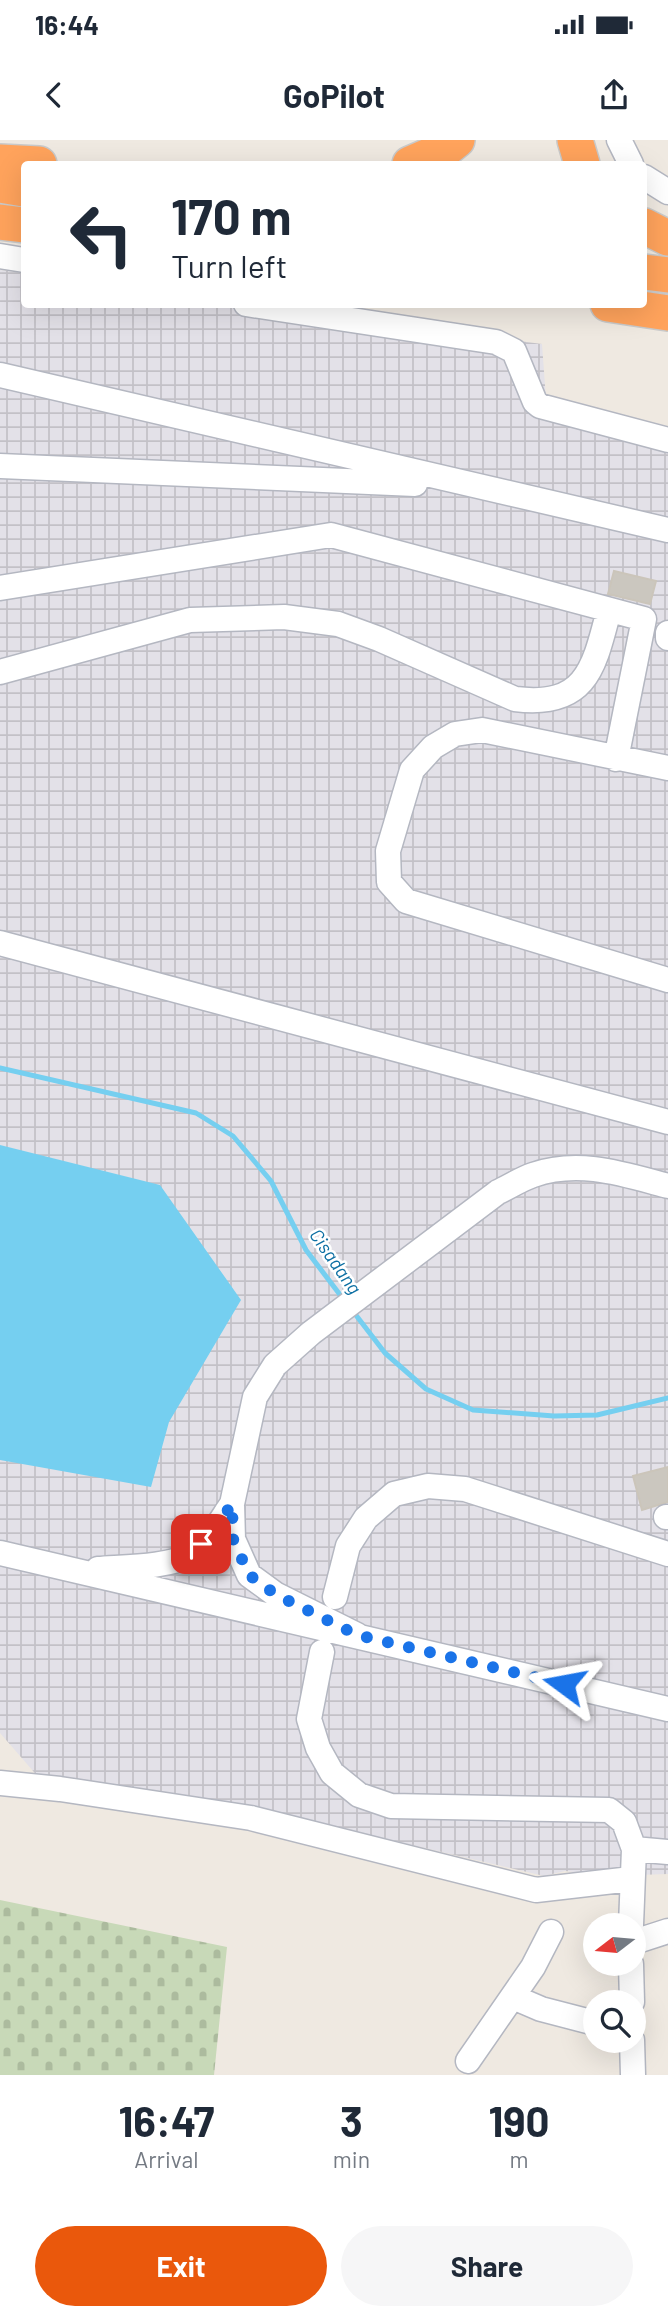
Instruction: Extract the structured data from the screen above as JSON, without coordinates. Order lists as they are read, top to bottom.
{
  "water": ["Cisadang"],
  "north": "left",
  "page": {
    "status": "16:44",
    "header": "GoPilot",
    "turn": ["170 m", "Turn left"],
    "eta": [
      "16:47",
      "Arrival",
      "3",
      "min",
      "190",
      "m"
    ],
    "buttons": ["Exit", "Share"]
  }
}
